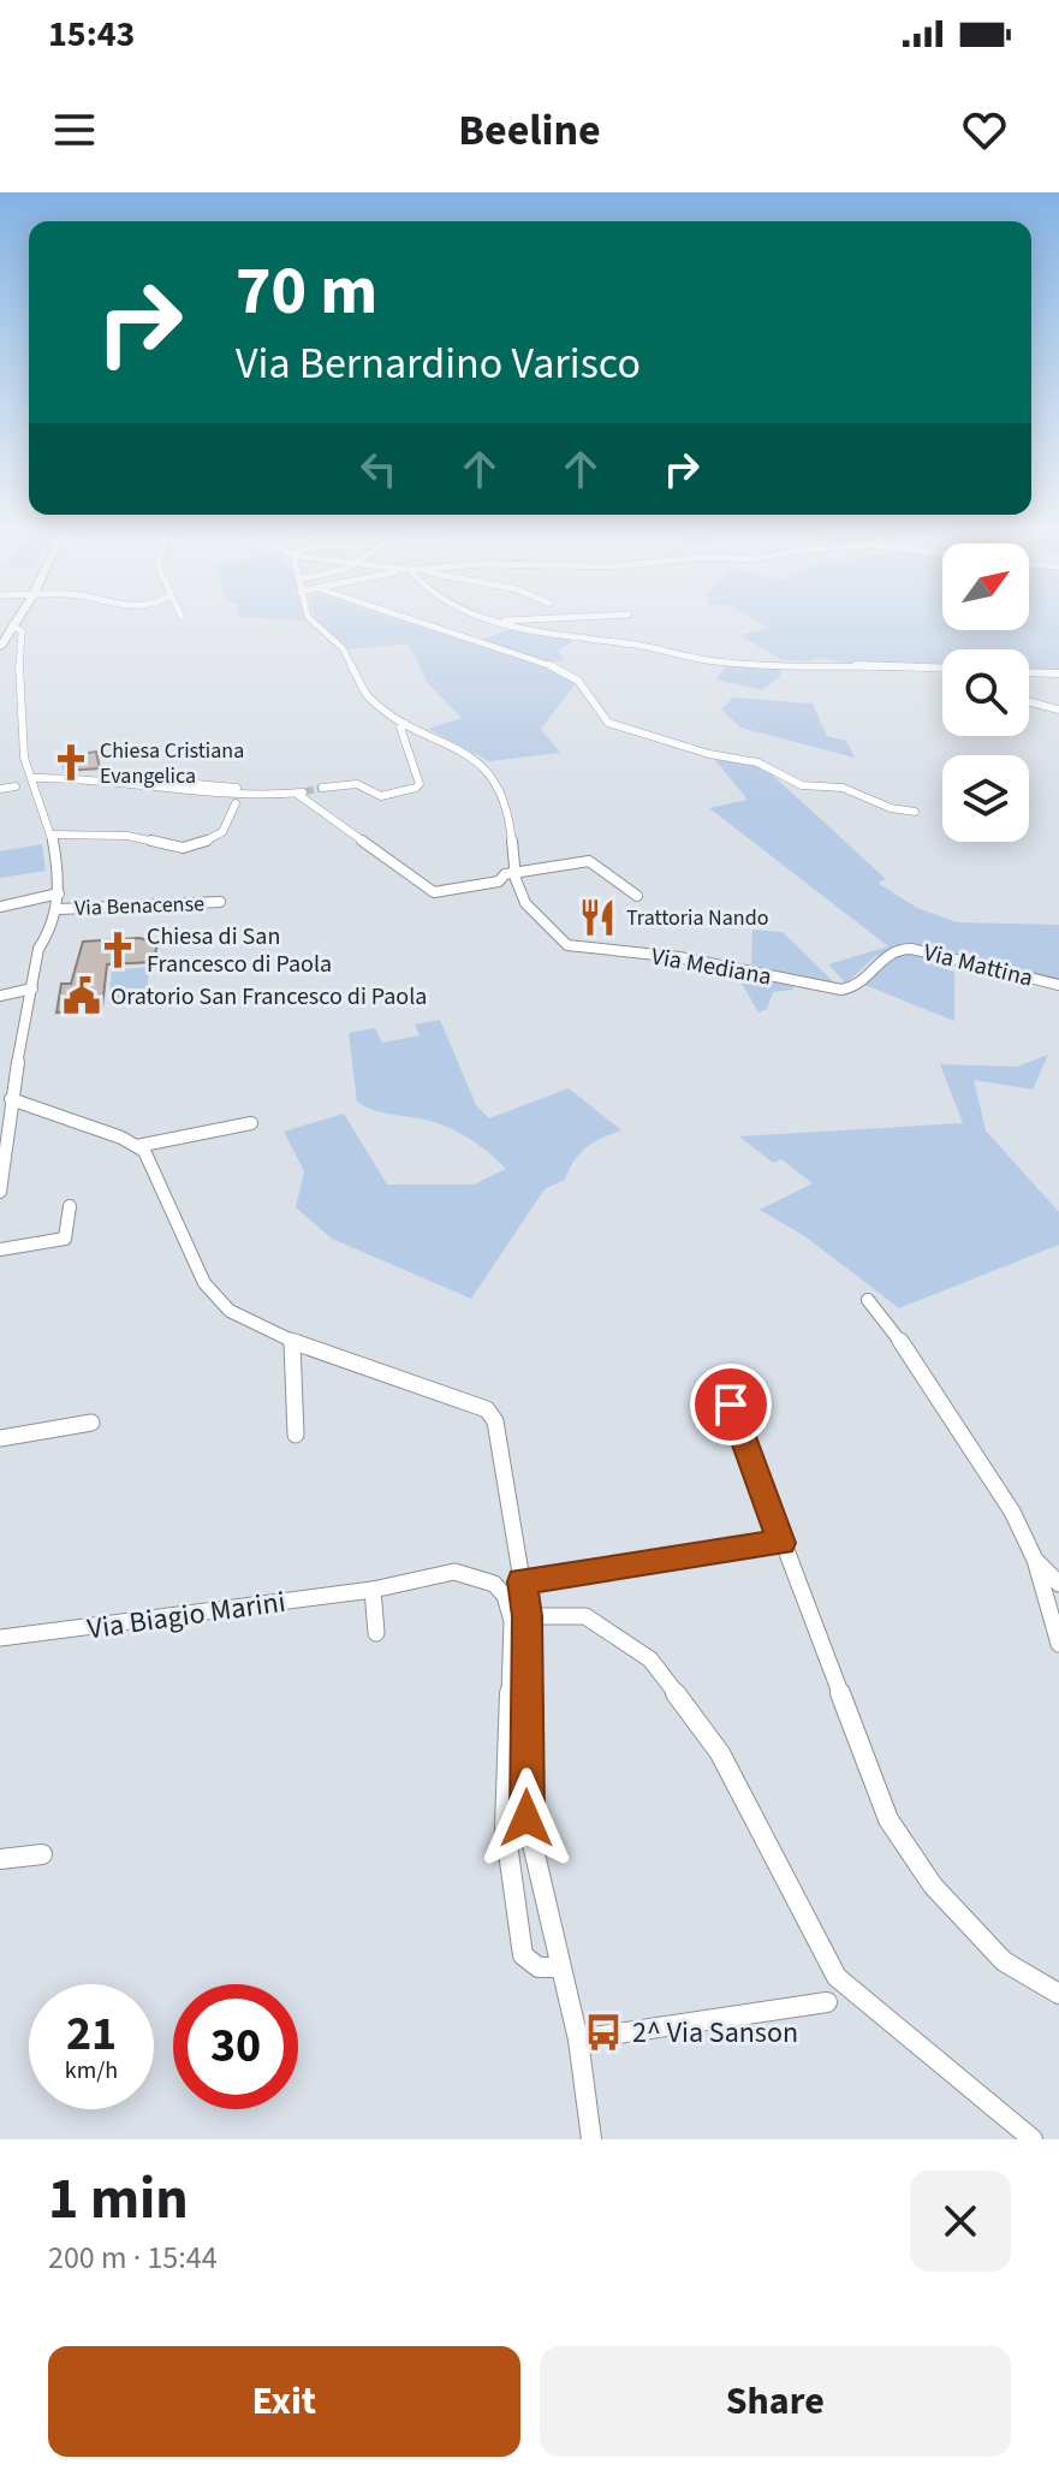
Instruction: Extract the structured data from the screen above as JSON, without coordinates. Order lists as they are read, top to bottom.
{
  "streets": {
    "street": [
      "Via Benacense",
      "Via Mattina",
      "Via Mediana",
      "Via Biagio Marini"
    ]
  },
  "crossings": [
    ["Via Mattina", "Via Mediana"]
  ],
  "places": {
    "church": ["Chiesa Cristiana Evangelica", "Chiesa di San Francesco di Paola"],
    "restaurant": ["Trattoria Nando"],
    "public building": ["Oratorio San Francesco di Paola"],
    "bus stop": ["2^ Via Sanson"]
  },
  "north": "top right",
  "page": {
    "status": "15:43",
    "header": "Beeline",
    "turn": ["70 m", "Via Bernardino Varisco"],
    "speed": "21 km/h",
    "limit": "30",
    "heading": ["1 min", "200 m · 15:44"],
    "buttons": ["Exit", "Share"]
  }
}
